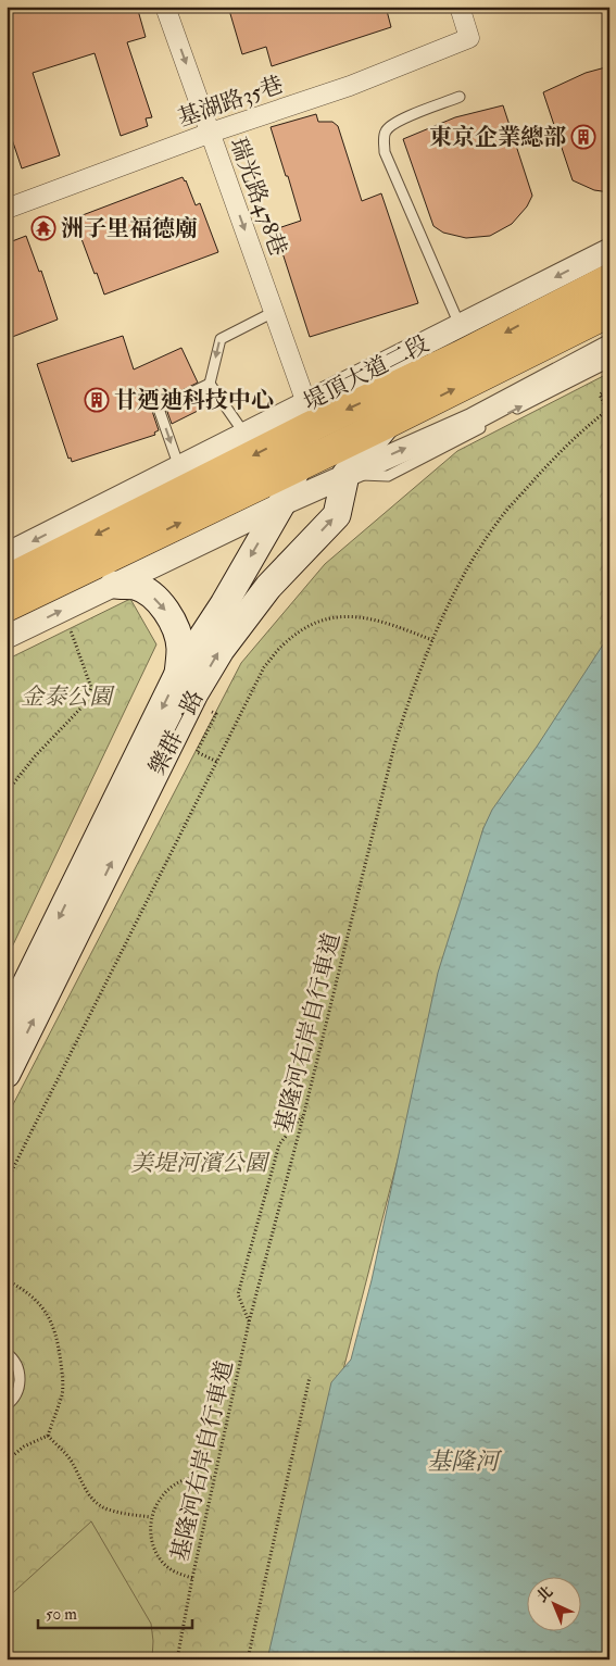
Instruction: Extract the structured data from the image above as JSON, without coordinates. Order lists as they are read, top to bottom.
{
  "streets": {
    "highway": ["堤頂大道二段"],
    "main road": ["樂群一路"],
    "street": ["基湖路35巷", "瑞光路478巷"],
    "path": ["基隆河右岸自行車道"]
  },
  "crossings": [
    ["基湖路35巷", "瑞光路478巷"],
    ["瑞光路478巷", "堤頂大道二段"],
    ["瑞光路478巷", "樂群一路"],
    ["堤頂大道二段", "樂群一路"]
  ],
  "one_way": ["瑞光路478巷"],
  "water": ["基隆河"],
  "parks": ["金泰公園", "美堤河濱公園"],
  "places": {
    "building": ["東京企業總部", "甘迺迪科技中心"],
    "temple": ["洲子里福德廟"]
  },
  "scale_bar": "50 m",
  "north": "top left"
}
